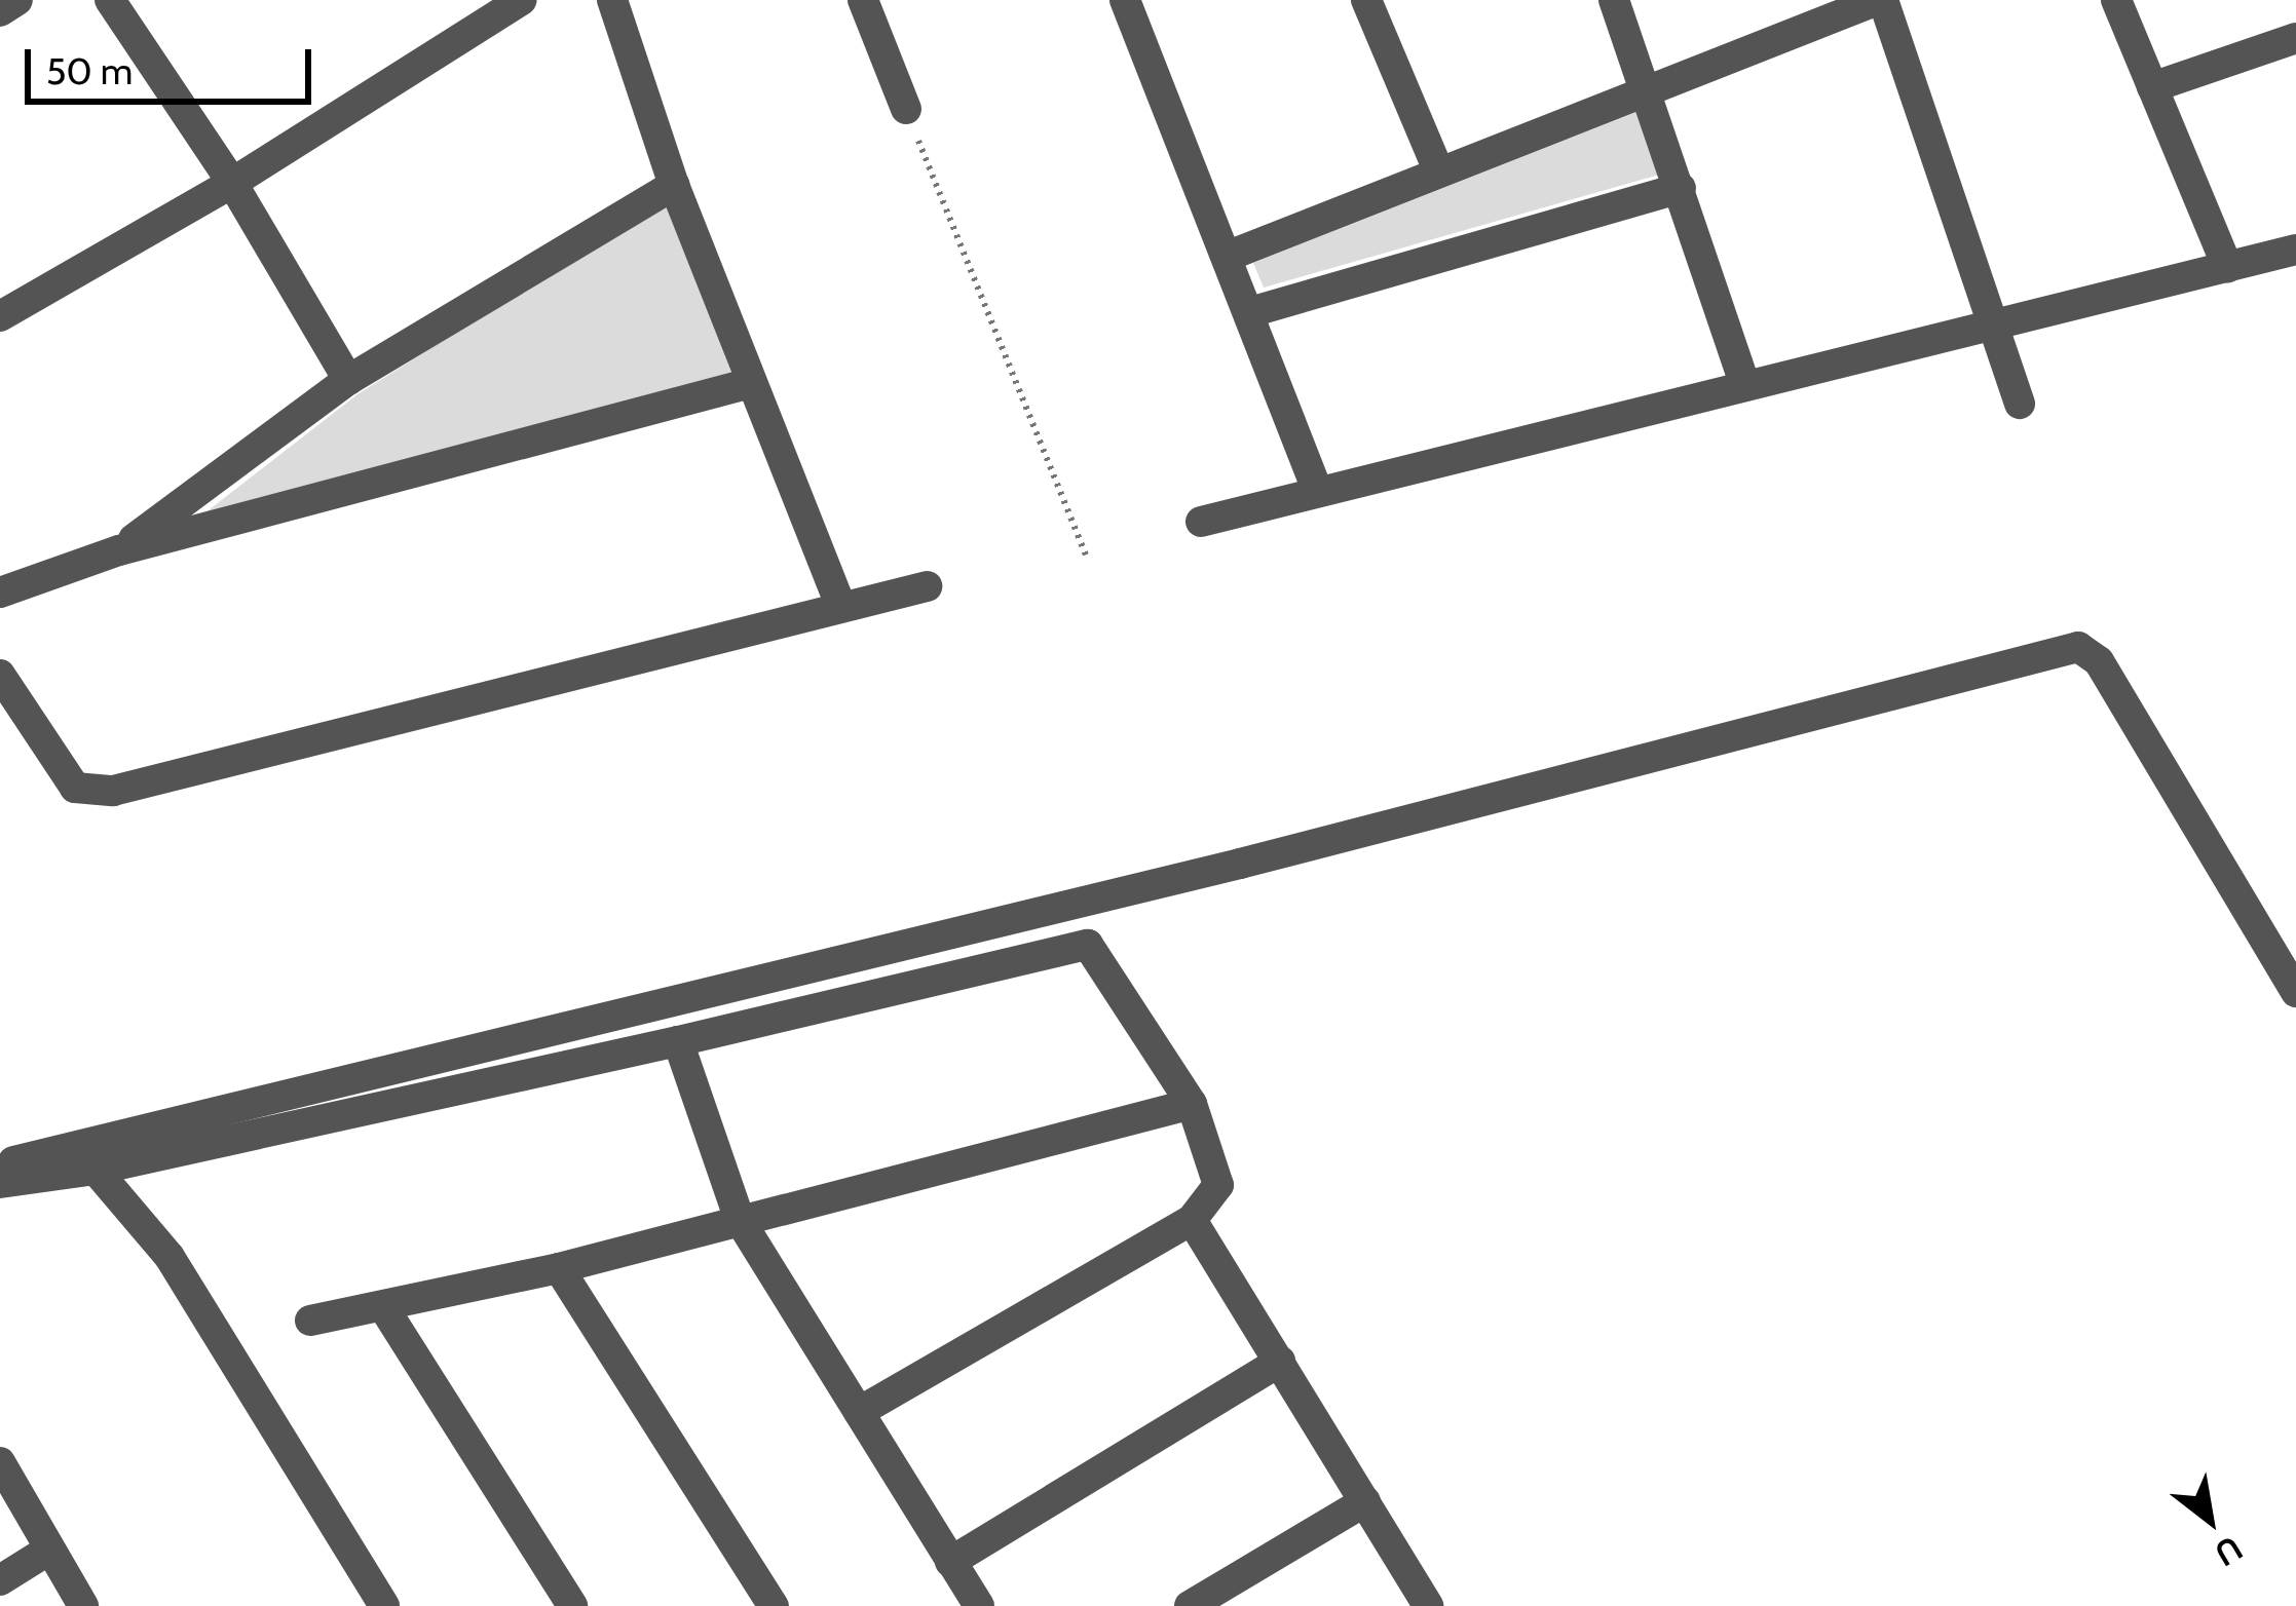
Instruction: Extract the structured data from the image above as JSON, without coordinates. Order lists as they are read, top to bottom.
{
  "scale_bar": "50 m",
  "north": "bottom right"
}
